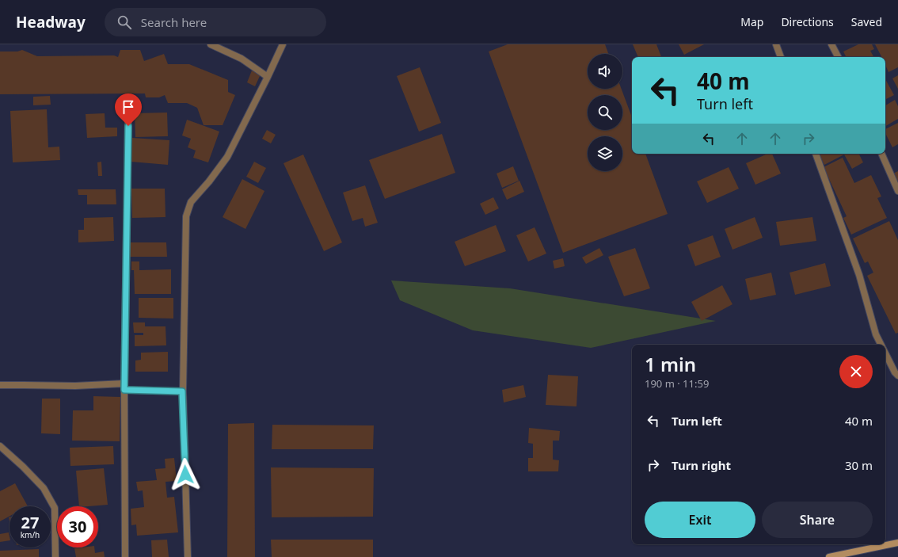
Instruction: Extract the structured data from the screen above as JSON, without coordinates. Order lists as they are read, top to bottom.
{
  "page": {
    "header": "Headway",
    "search": "Search here",
    "nav": ["Map", "Directions", "Saved"],
    "turn": ["40 m", "Turn left"],
    "heading": ["1 min", "190 m · 11:59"],
    "list": [
      {
        "name": "Turn left",
        "value": "40 m"
      },
      {
        "name": "Turn right",
        "value": "30 m"
      }
    ],
    "buttons": ["Exit", "Share"],
    "speed": "27 km/h",
    "limit": "30"
  }
}
